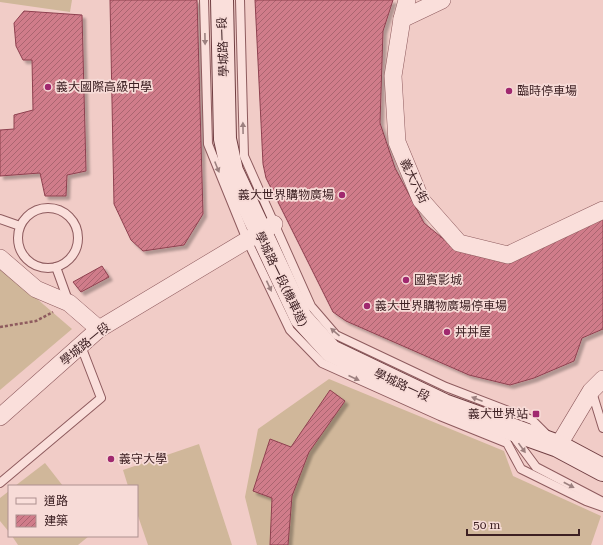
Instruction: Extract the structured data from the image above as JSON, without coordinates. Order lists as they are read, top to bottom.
{
  "streets": {
    "main road": ["學城路一段"],
    "street": ["義大六街"],
    "lane": ["學城路一段(機車道)"]
  },
  "crossings": [
    ["學城路一段", "學城路一段(機車道)"]
  ],
  "places": {
    "other": [
      "義大國際高級中學",
      "臨時停車場",
      "義大世界購物廣場",
      "國賓影城",
      "義大世界購物廣場停車場",
      "丼丼屋",
      "義守大學"
    ],
    "transit": ["義大世界站"]
  },
  "legend": ["道路", "建築"],
  "scale_bar": "50 m"
}
